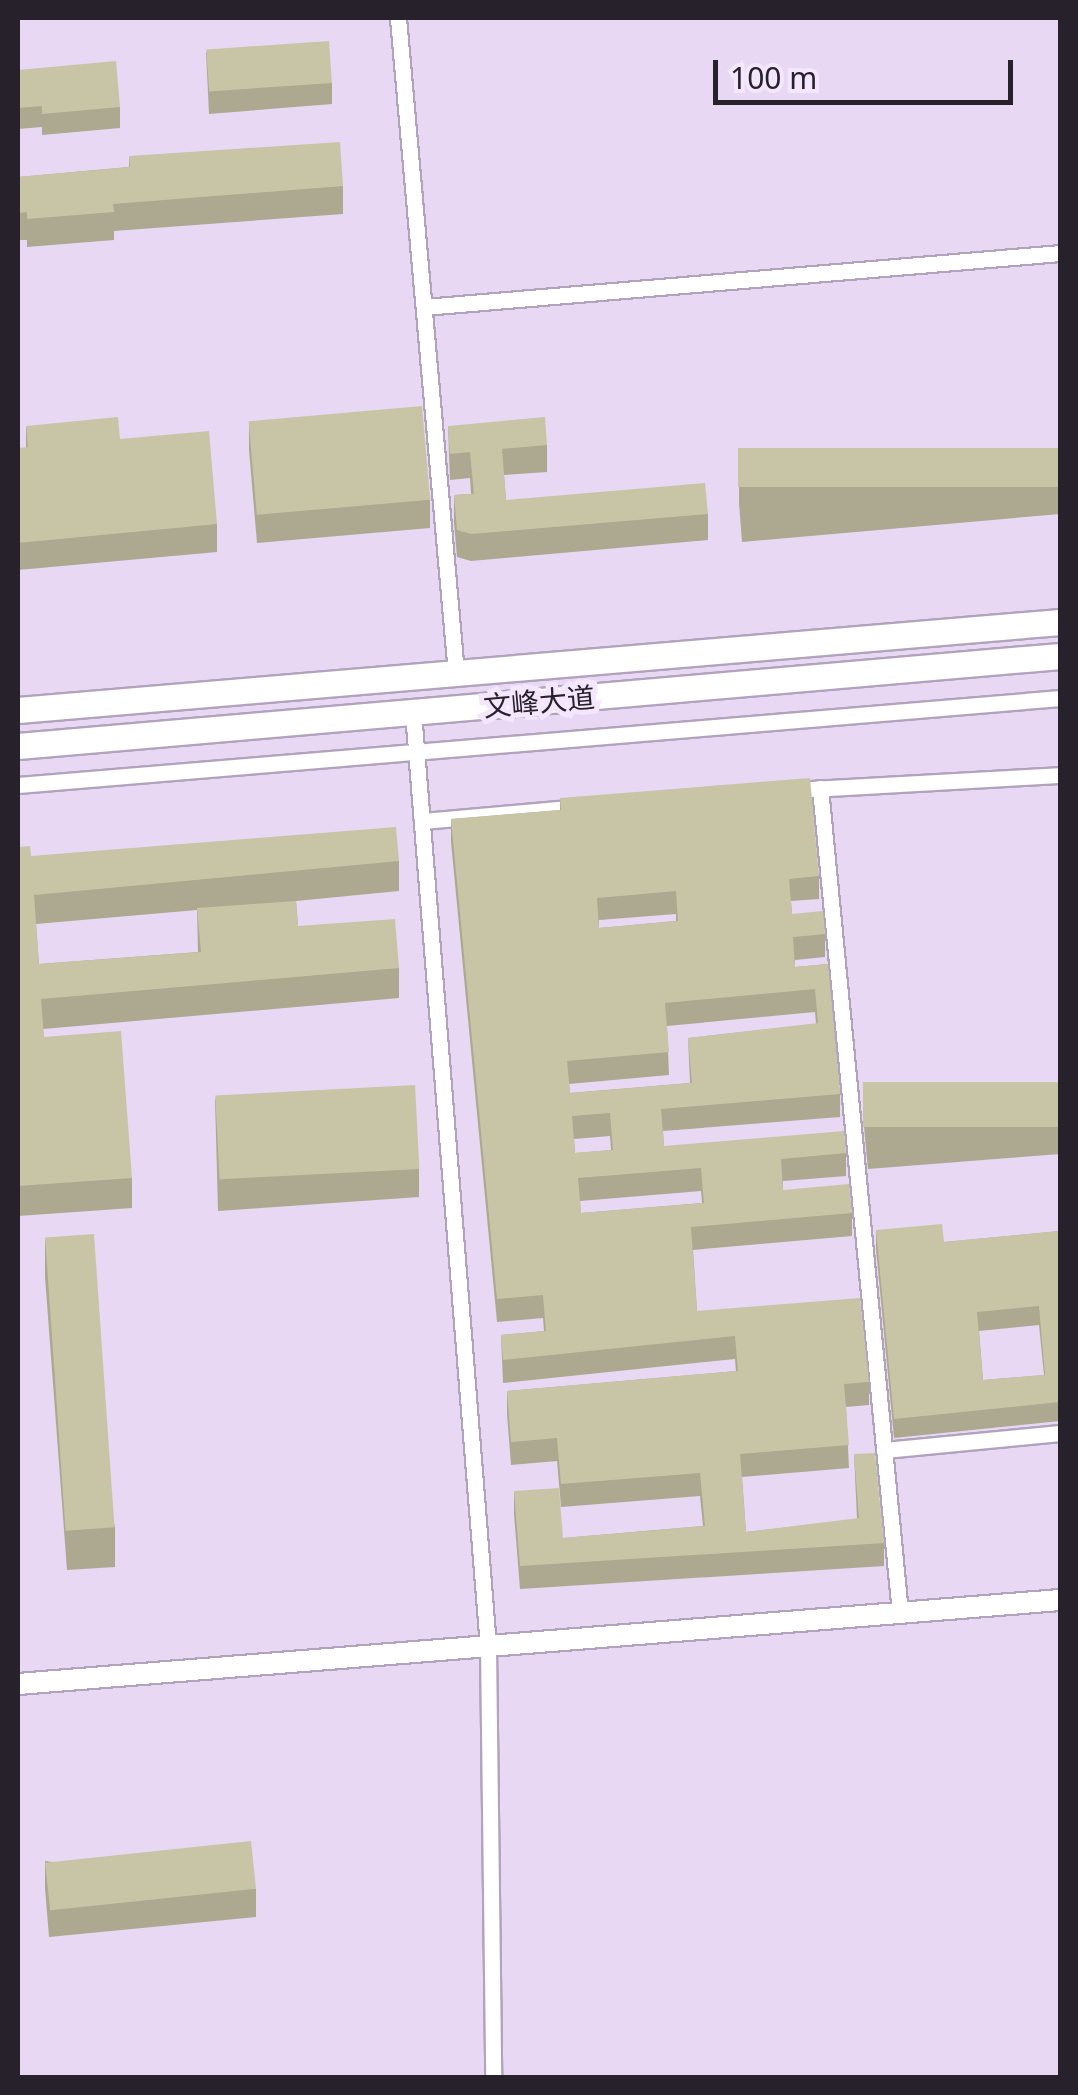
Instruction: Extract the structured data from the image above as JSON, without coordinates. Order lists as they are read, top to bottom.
{
  "streets": {
    "main road": ["文峰大道"]
  },
  "scale_bar": "100 m"
}
